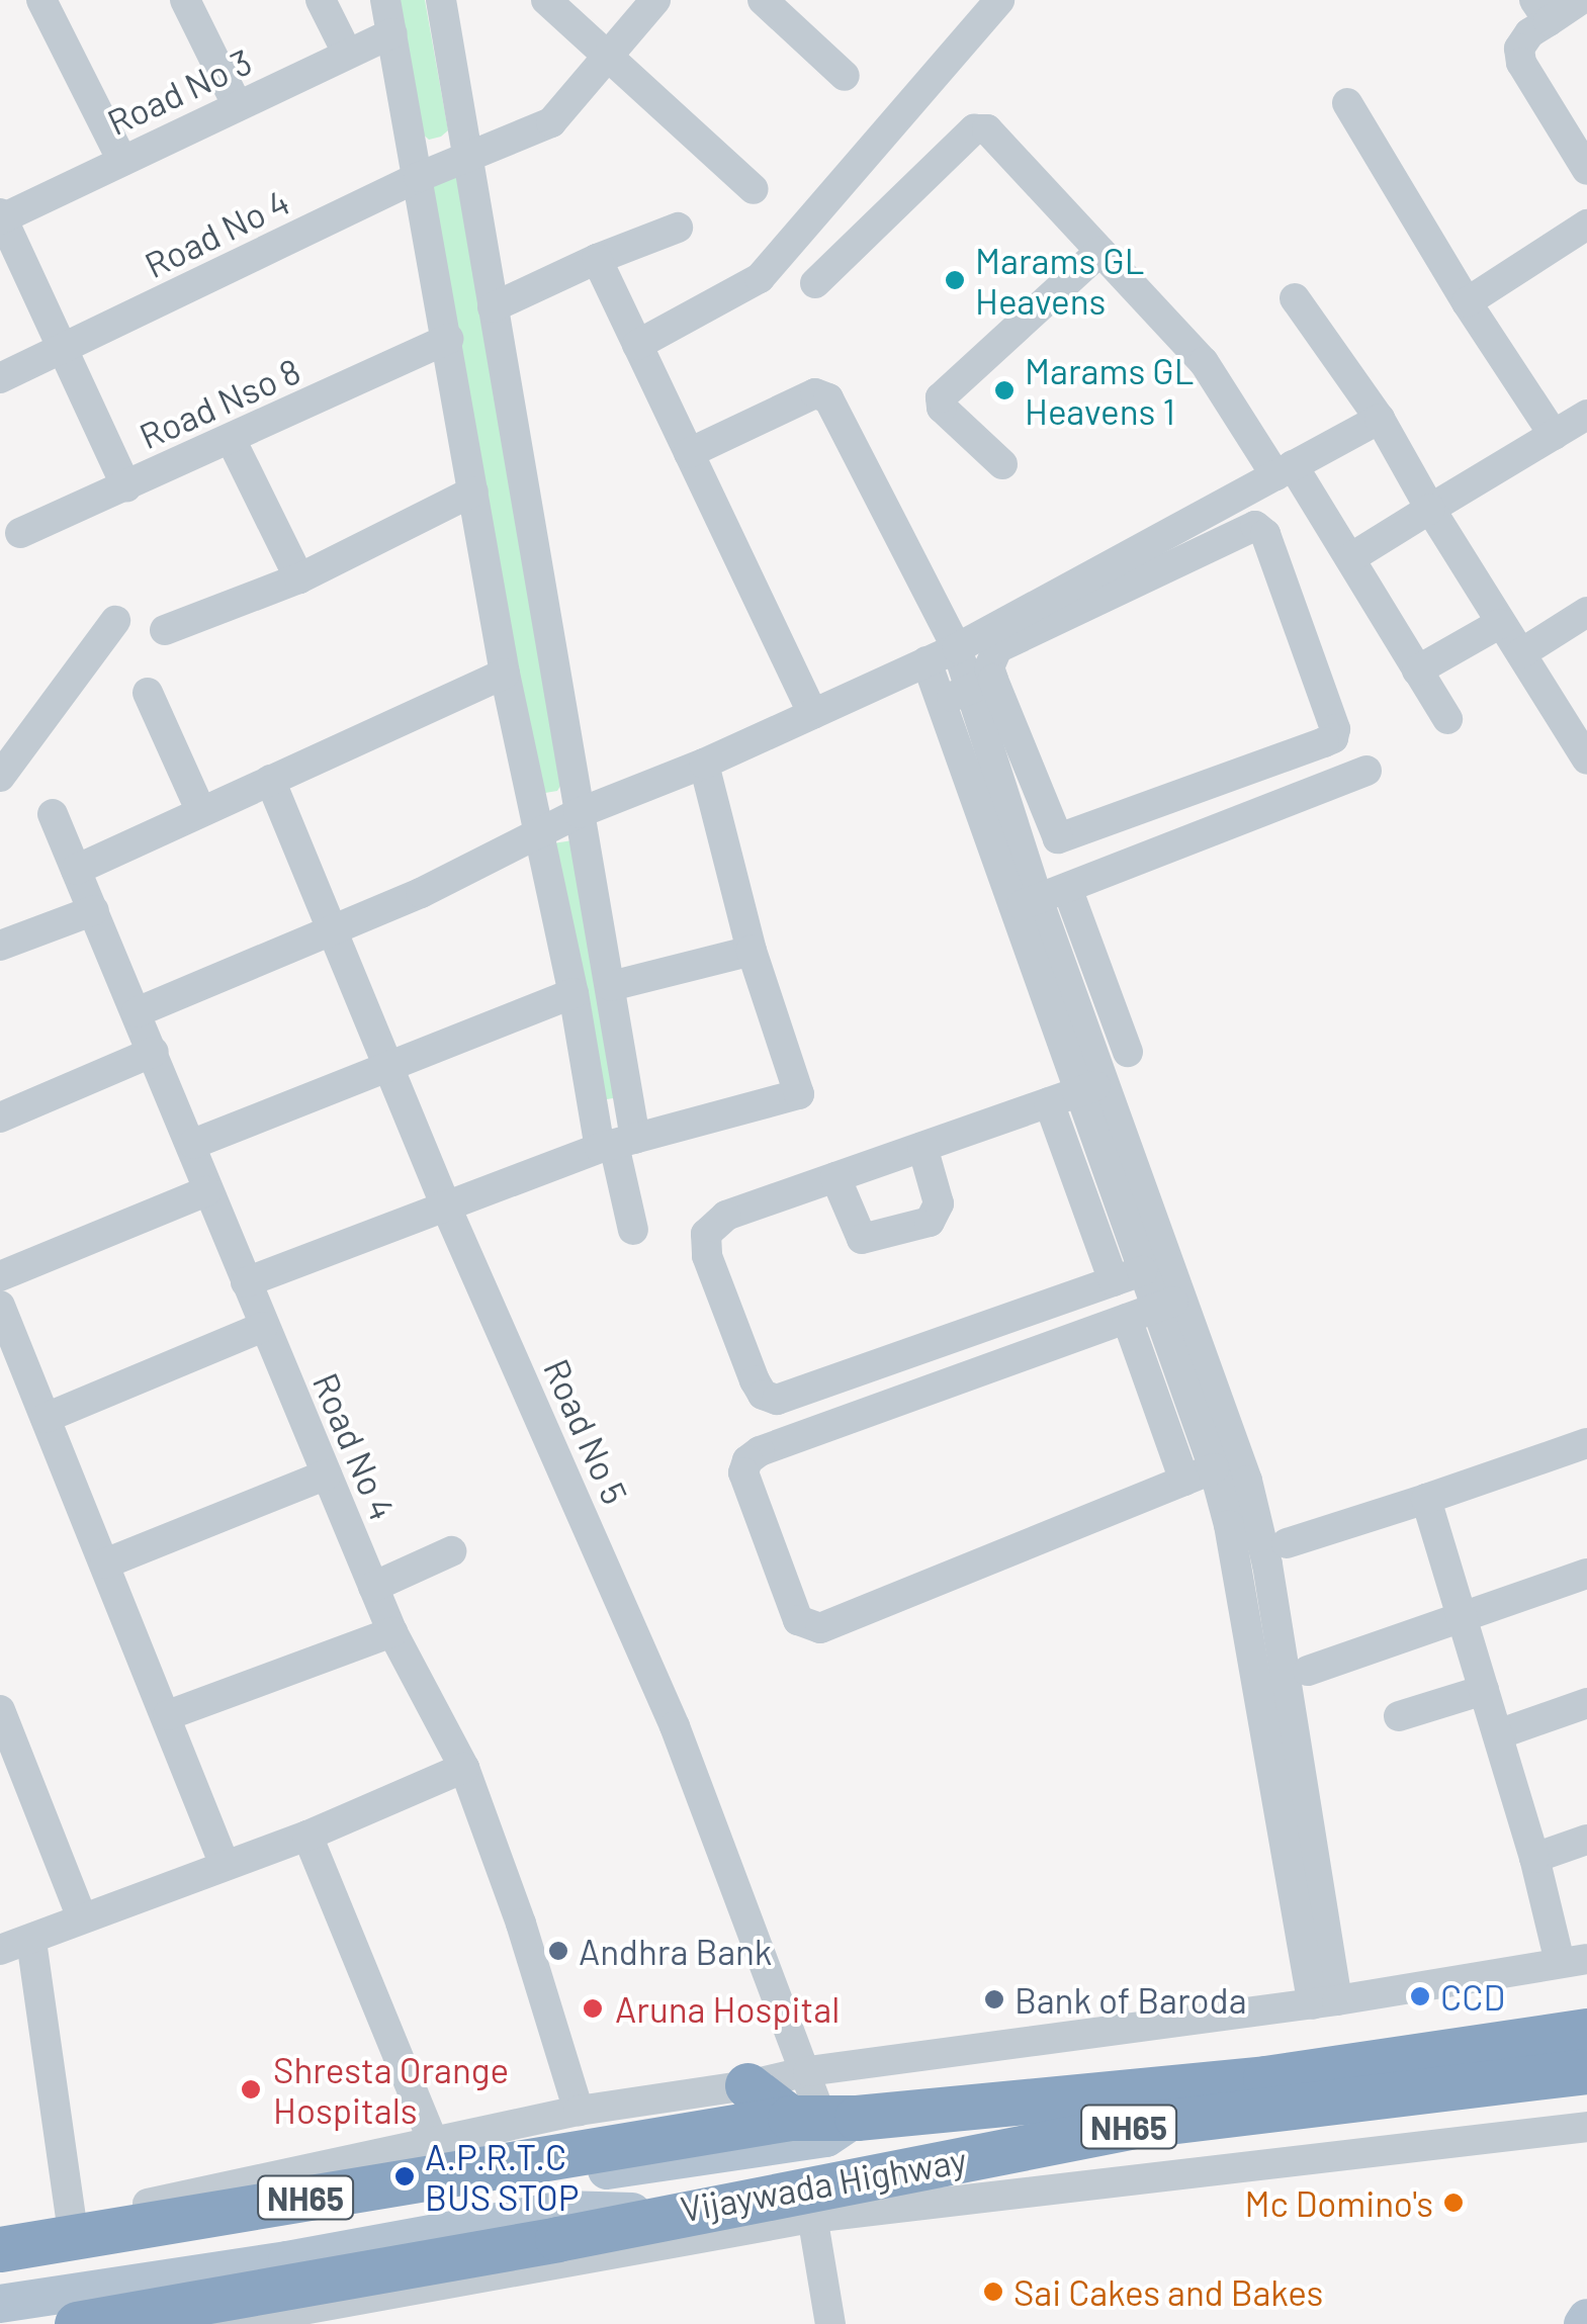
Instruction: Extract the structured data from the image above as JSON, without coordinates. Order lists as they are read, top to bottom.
{
  "streets": {
    "highway": ["NH65", "Vijaywada Highway"],
    "street": [
      "Road No 3",
      "Road No 4",
      "Road Nso 8",
      "Road No 5"
    ]
  },
  "crossings": [
    ["Road No 5", "NH65"],
    ["Road No 5", "Vijaywada Highway"],
    ["NH65", "Vijaywada Highway"]
  ],
  "places": [
    "Marams GL Heavens",
    "Marams GL Heavens 1",
    "Andhra Bank",
    "CCD",
    "Bank of Baroda",
    "Aruna Hospital",
    "Shresta Orange Hospitals",
    "A.P.R.T.C BUS STOP",
    "Mc Domino's",
    "Sai Cakes and Bakes"
  ]
}
